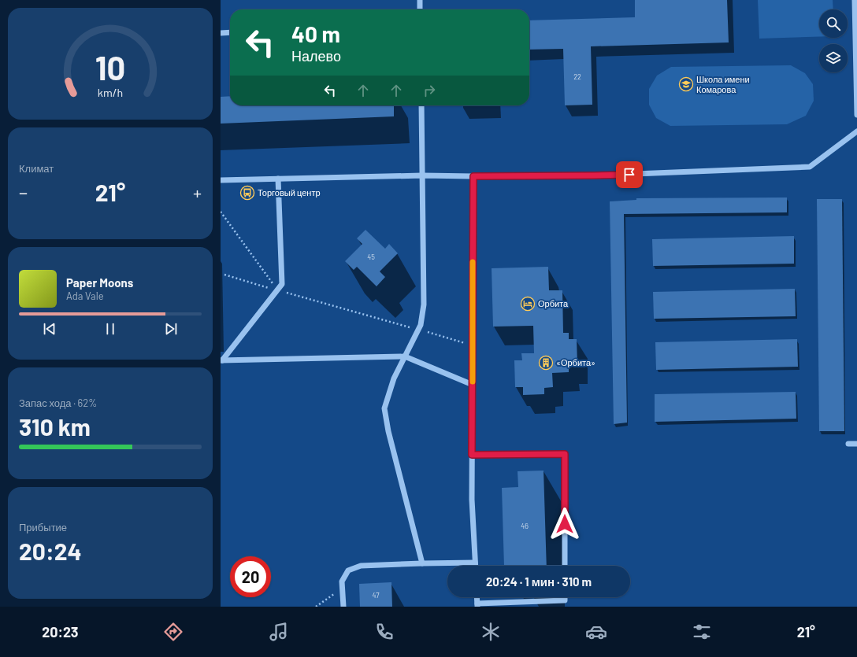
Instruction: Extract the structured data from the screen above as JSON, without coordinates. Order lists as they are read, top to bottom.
{
  "places": {
    "school or university": ["Школа имени Комарова"],
    "bus stop": ["Торговый центр"],
    "hotel": ["Орбита"],
    "building": ["«Орбита»"]
  },
  "house_numbers": [
    "22",
    "45",
    "46",
    "47"
  ],
  "page": {
    "turn": ["40 m", "Налево"],
    "tile": [
      "Климат",
      ["Запас хода · 62%", "310 km"],
      ["Прибытие", "20:24"]
    ],
    "heat": ["−", "21°", "+"],
    "song": ["Paper Moons", "Ada Vale"],
    "limit": "20",
    "trip": "20:24 · 1 мин · 310 m",
    "tabs": ["20:23", "21°"],
    "gauge": ["10", "km/h"]
  }
}
